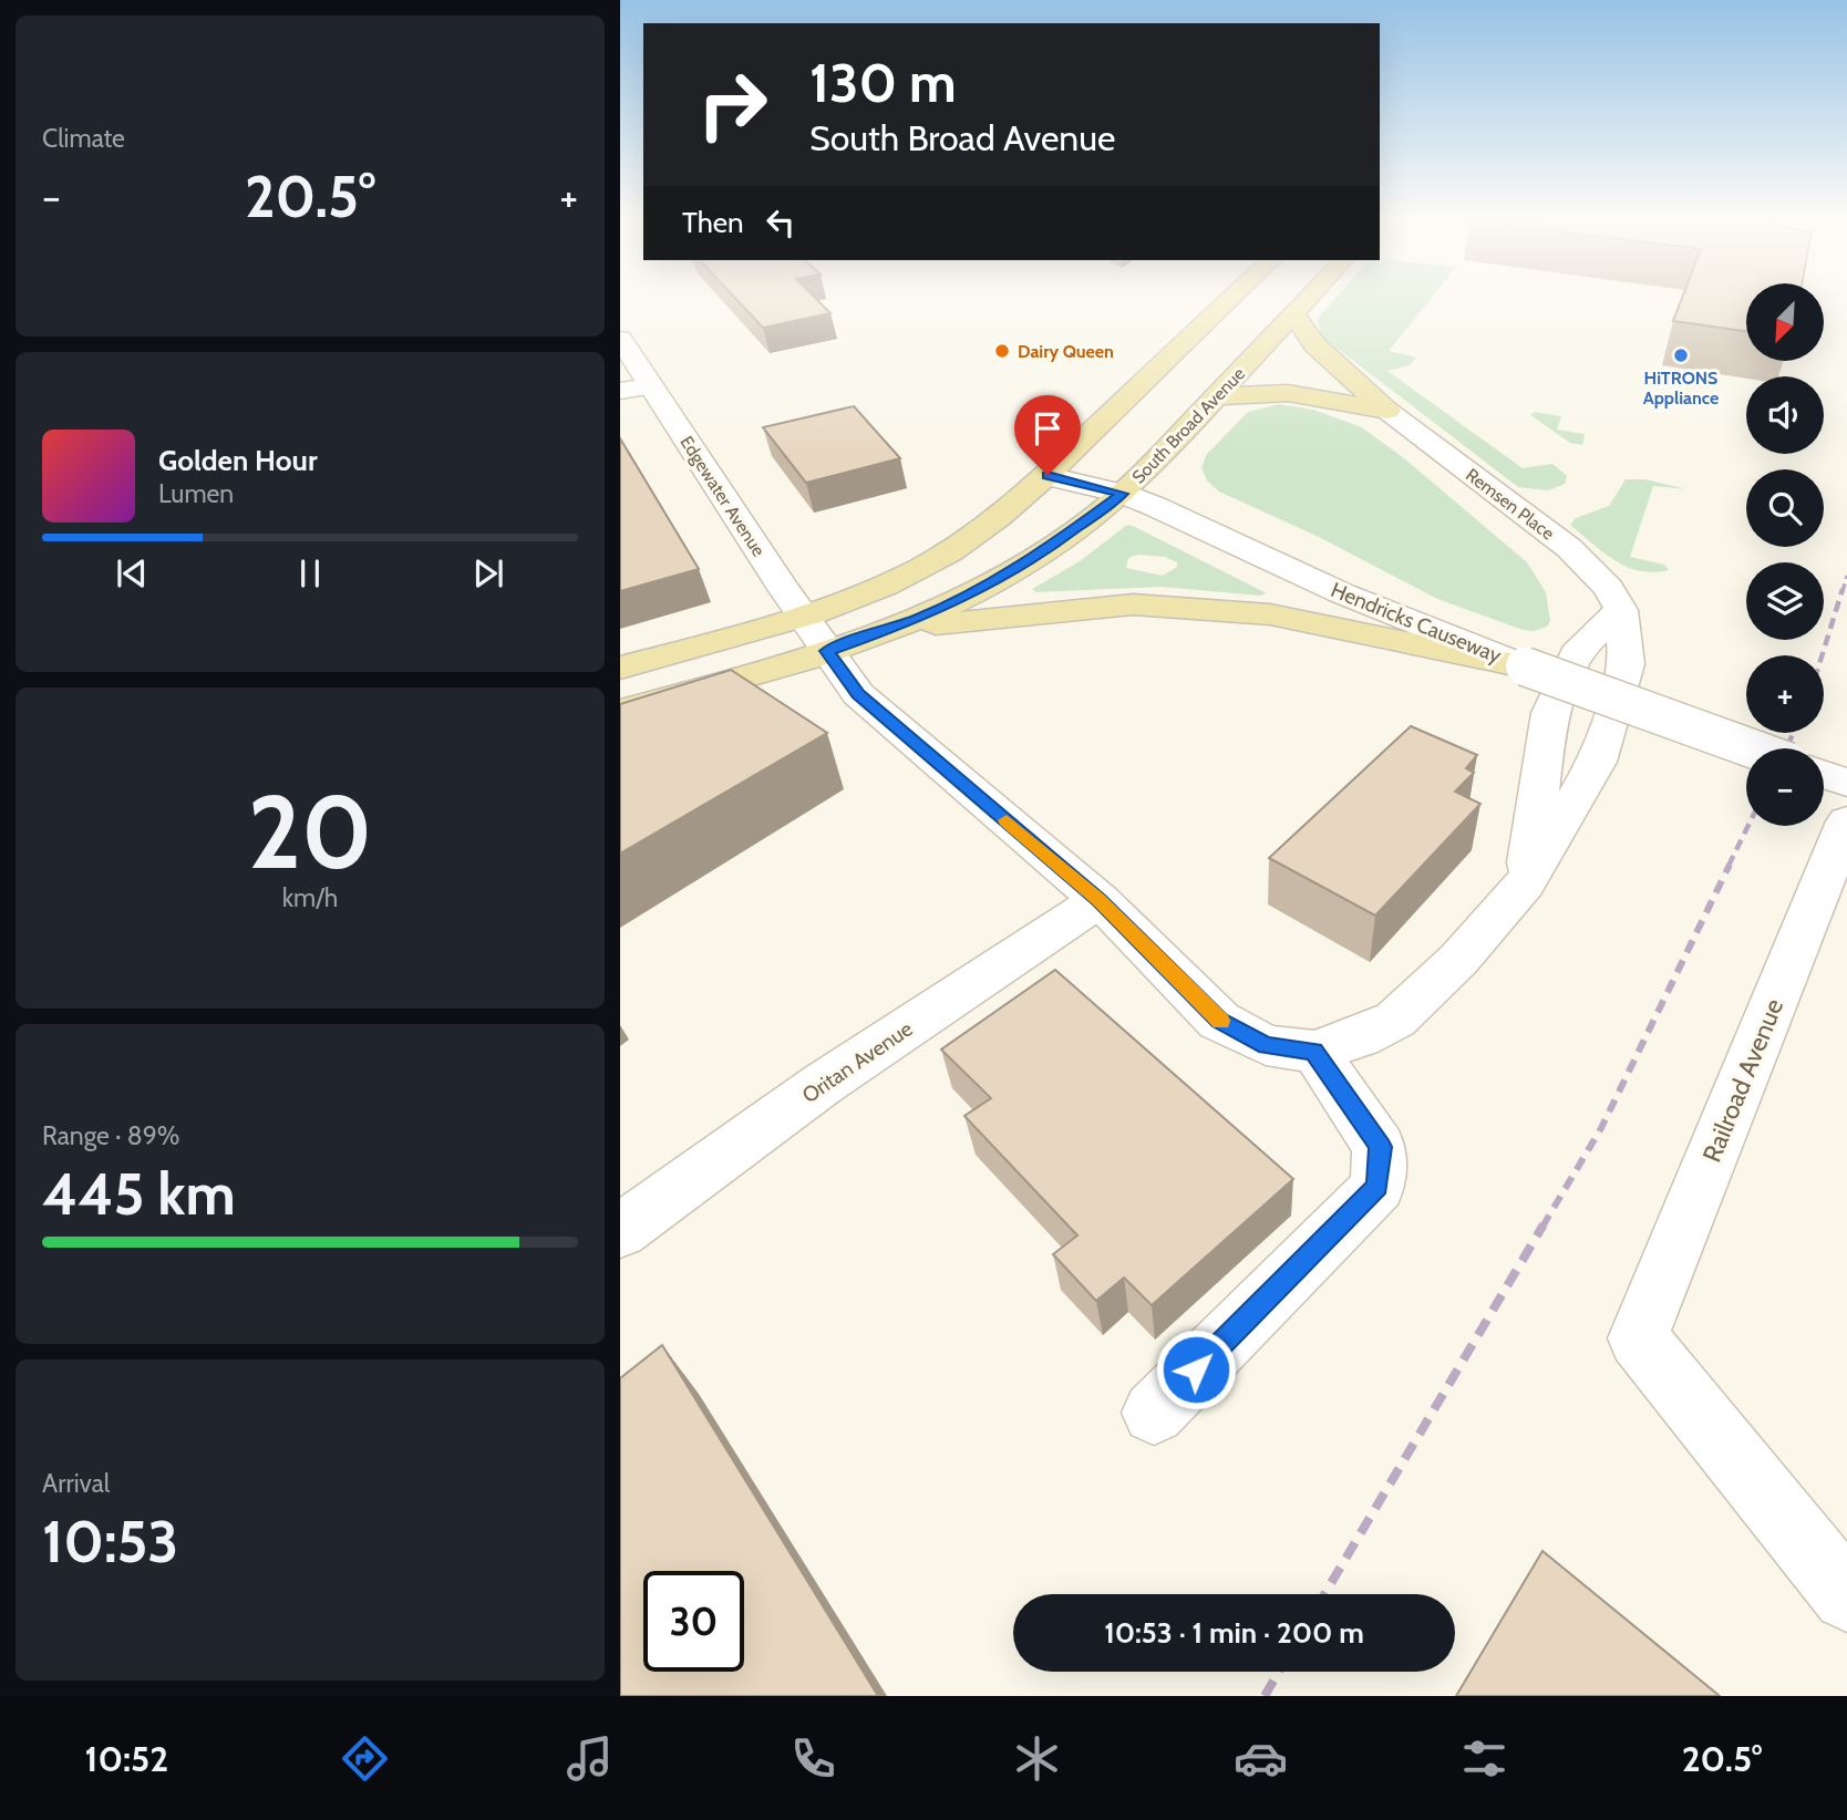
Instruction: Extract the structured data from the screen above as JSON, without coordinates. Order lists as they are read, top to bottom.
{
  "streets": {
    "main road": ["South Broad Avenue"],
    "street": [
      "Edgewater Avenue",
      "Remsen Place",
      "Hendricks Causeway",
      "Oritan Avenue",
      "Railroad Avenue"
    ]
  },
  "crossings": [
    ["South Broad Avenue", "Edgewater Avenue"],
    ["South Broad Avenue", "Hendricks Causeway"],
    ["Edgewater Avenue", "Remsen Place"],
    ["Edgewater Avenue", "Oritan Avenue"]
  ],
  "places": ["Dairy Queen", "HiTRONS Appliance"],
  "north": "bottom left",
  "page": {
    "tile": [
      "Climate",
      ["20", "km/h"],
      ["Range · 89%", "445 km"],
      ["Arrival", "10:53"]
    ],
    "turn": ["130 m", "South Broad Avenue"],
    "heat": ["−", "20.5°", "+"],
    "then": "Then",
    "map_buttons": ["+", "−"],
    "song": ["Golden Hour", "Lumen"],
    "limit": "30",
    "trip": "10:53 · 1 min · 200 m",
    "tabs": ["10:52", "20.5°"]
  }
}
